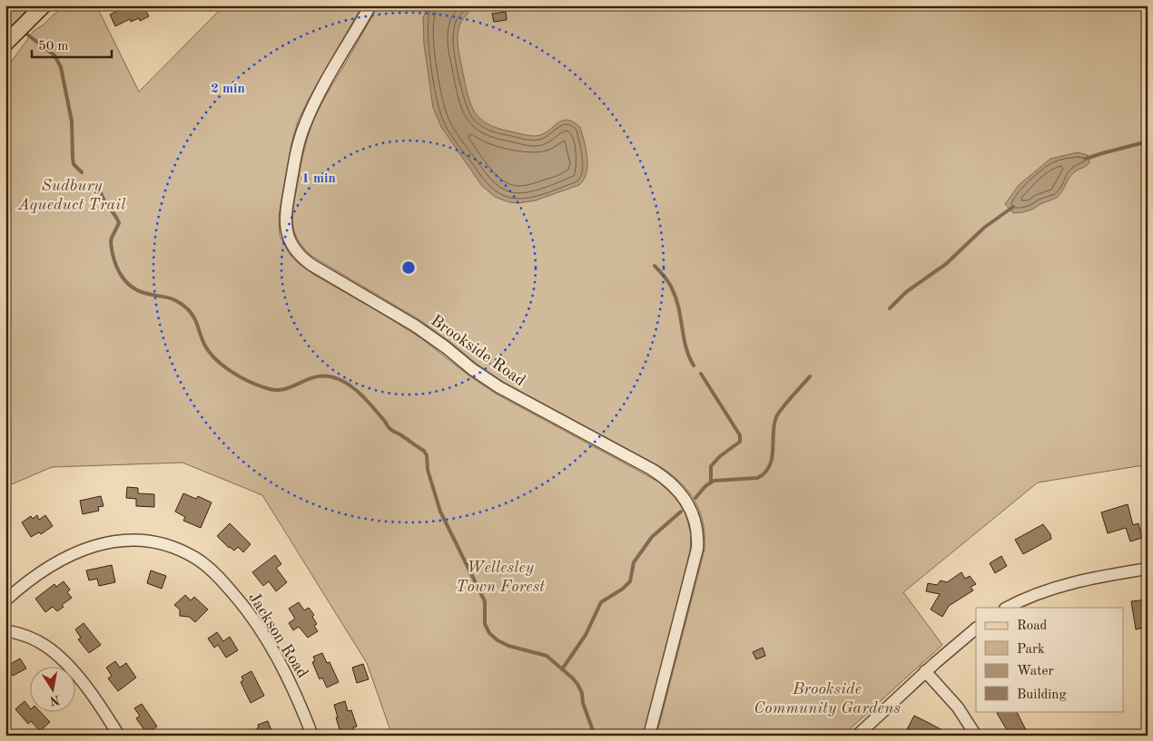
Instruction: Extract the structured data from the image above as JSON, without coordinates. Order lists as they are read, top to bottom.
{
  "streets": {
    "street": ["Brookside Road", "Jackson Road"]
  },
  "parks": ["Sudbury Aqueduct Trail", "Wellesley Town Forest", "Brookside Community Gardens"],
  "legend": [
    "Road",
    "Park",
    "Water",
    "Building"
  ],
  "scale_bar": "50 m",
  "north": "bottom",
  "rings": ["2 min", "1 min"]
}
